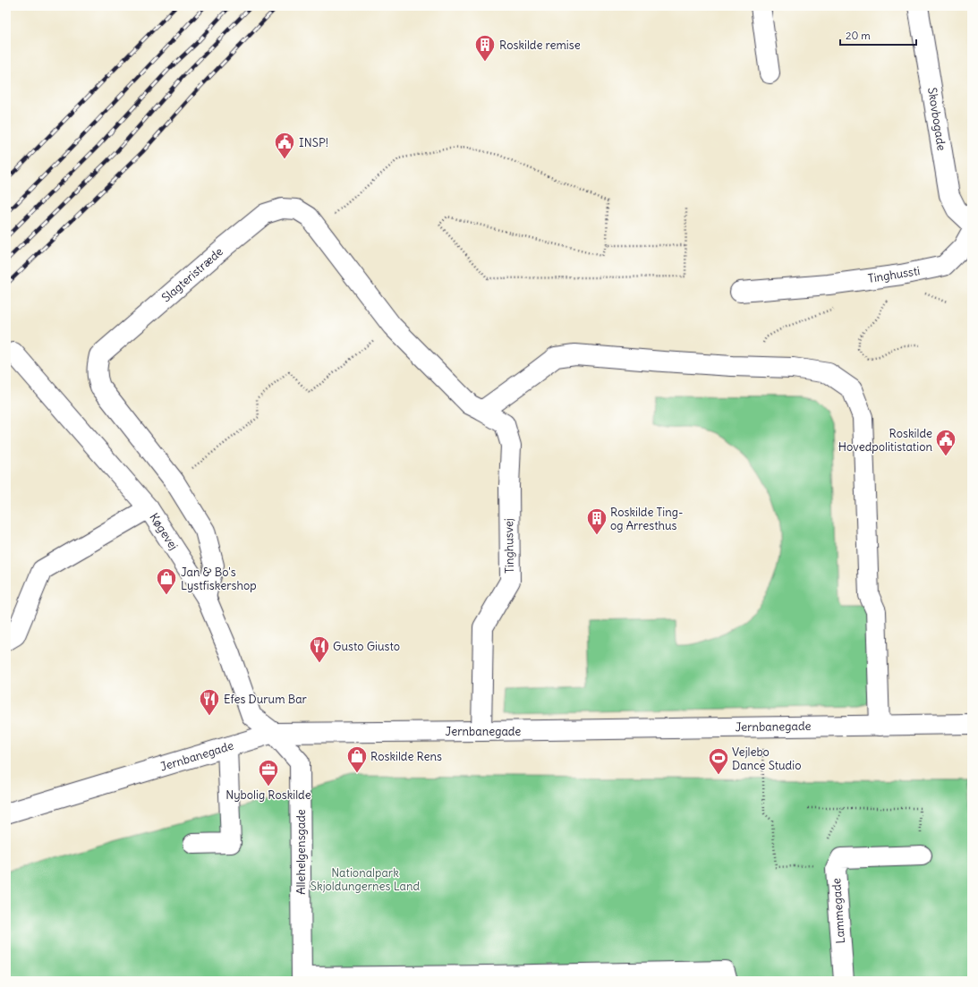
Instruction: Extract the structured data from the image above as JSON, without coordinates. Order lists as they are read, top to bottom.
{
  "streets": {
    "street": [
      "Skovbogade",
      "Slagteristræde",
      "Tinghussti",
      "Køgevej",
      "Tinghusvej",
      "Jernbanegade",
      "Allehelgensgade",
      "Lammegade"
    ]
  },
  "crossings": [
    ["Slagteristræde", "Køgevej"],
    ["Slagteristræde", "Tinghusvej"],
    ["Køgevej", "Jernbanegade"],
    ["Køgevej", "Allehelgensgade"],
    ["Tinghusvej", "Jernbanegade"],
    ["Jernbanegade", "Allehelgensgade"]
  ],
  "parks": ["Nationalpark Skjoldungernes Land"],
  "places": {
    "building": ["Roskilde remise", "Roskilde Ting- og Arresthus"],
    "public building": ["INSP!", "Roskilde Hovedpolitistation"],
    "shop": ["Jan & Bo's Lystfiskershop", "Roskilde Rens"],
    "restaurant": ["Gusto Giusto", "Efes Durum Bar"],
    "sports": ["Vejlebo Dance Studio"],
    "office": ["Nybolig Roskilde"]
  },
  "scale_bar": "20 m"
}
